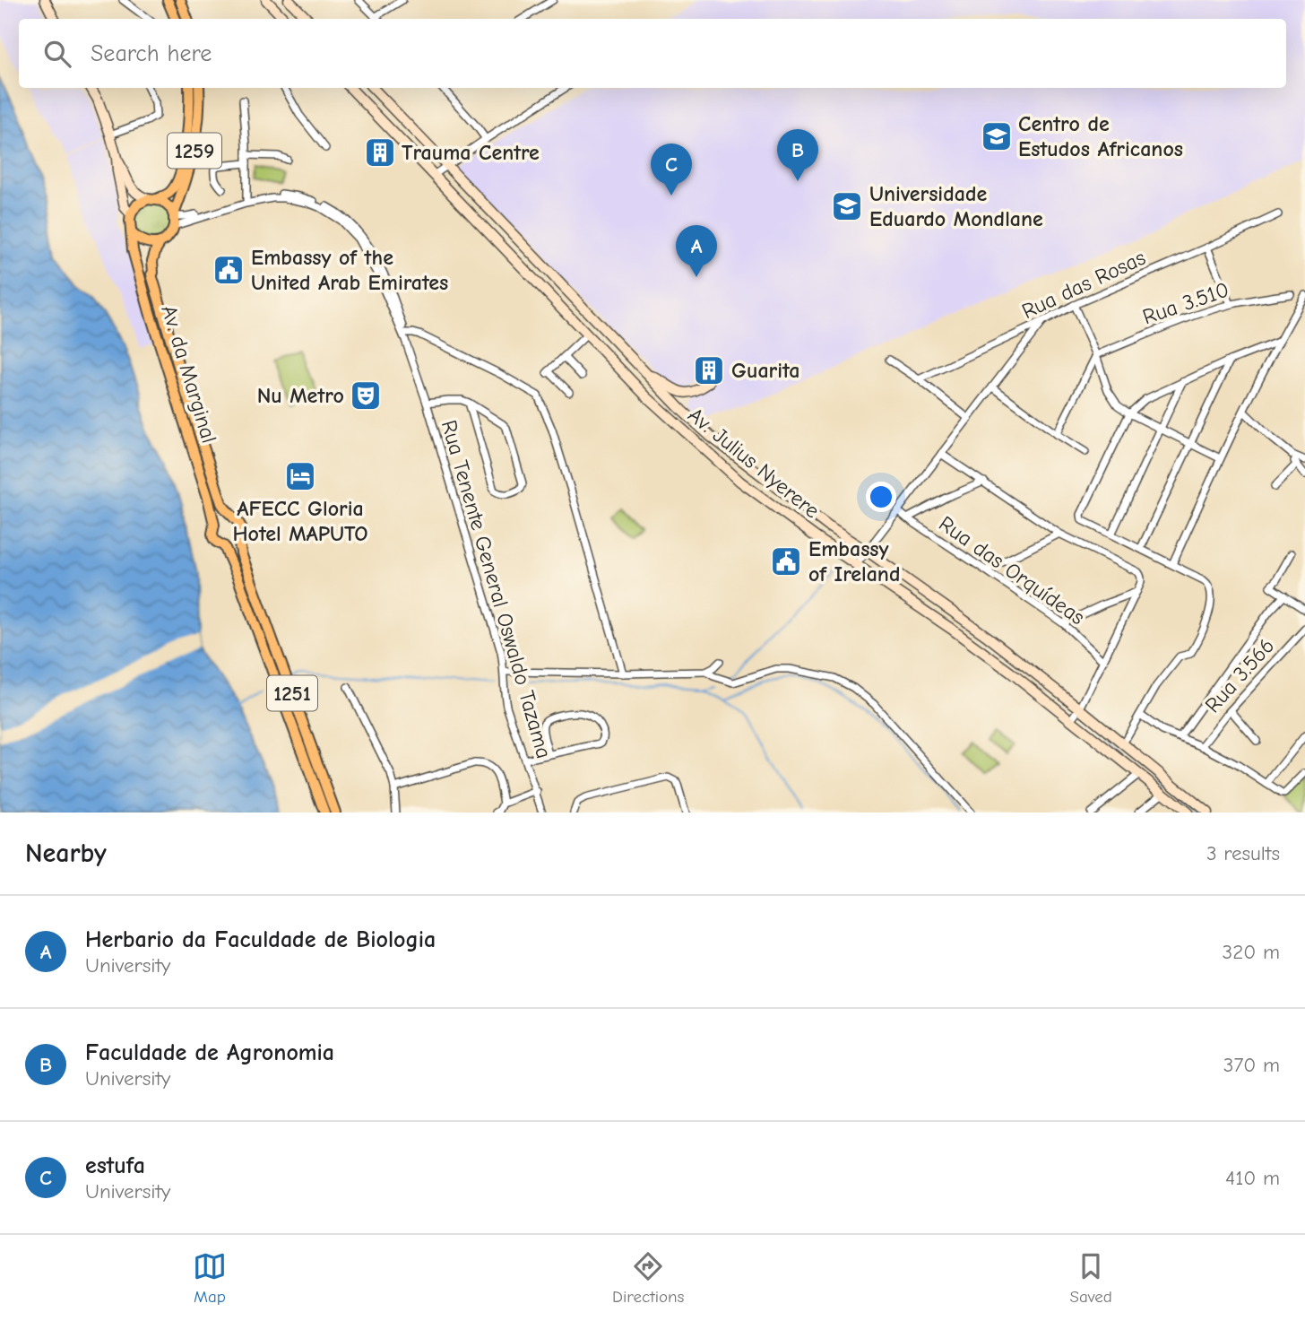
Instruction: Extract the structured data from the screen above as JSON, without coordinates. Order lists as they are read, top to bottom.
{
  "streets": {
    "main road": [
      "1259",
      "Av. da Marginal",
      "Av. Julius Nyerere",
      "1251"
    ],
    "street": [
      "Rua das Rosas",
      "Rua 3.510",
      "Rua das Orquídeas",
      "Rua Tenente General Oswaldo Tazama",
      "Rua 3.566"
    ]
  },
  "crossings": [
    ["1259", "Av. da Marginal"],
    ["1259", "Rua Tenente General Oswaldo Tazama"],
    ["Av. da Marginal", "Rua Tenente General Oswaldo Tazama"]
  ],
  "places": {
    "school or university": ["Centro de Estudos Africanos", "Universidade Eduardo Mondlane"],
    "building": ["Trauma Centre", "Guarita"],
    "public building": ["Embassy of the United Arab Emirates", "Embassy of Ireland"],
    "theatre": ["Nu Metro"],
    "hotel": ["AFECC Gloria Hotel MAPUTO"]
  },
  "page": {
    "search": "Search here",
    "pins": ["B", "C", "A"],
    "heading": ["Nearby", "3 results"],
    "list": [
      {
        "mark": "A",
        "name": "Herbario da Faculdade de Biologia",
        "note": "University",
        "value": "320 m"
      },
      {
        "mark": "B",
        "name": "Faculdade de Agronomia",
        "note": "University",
        "value": "370 m"
      },
      {
        "mark": "C",
        "name": "estufa",
        "note": "University",
        "value": "410 m"
      }
    ],
    "nav": ["Map", "Directions", "Saved"]
  }
}
